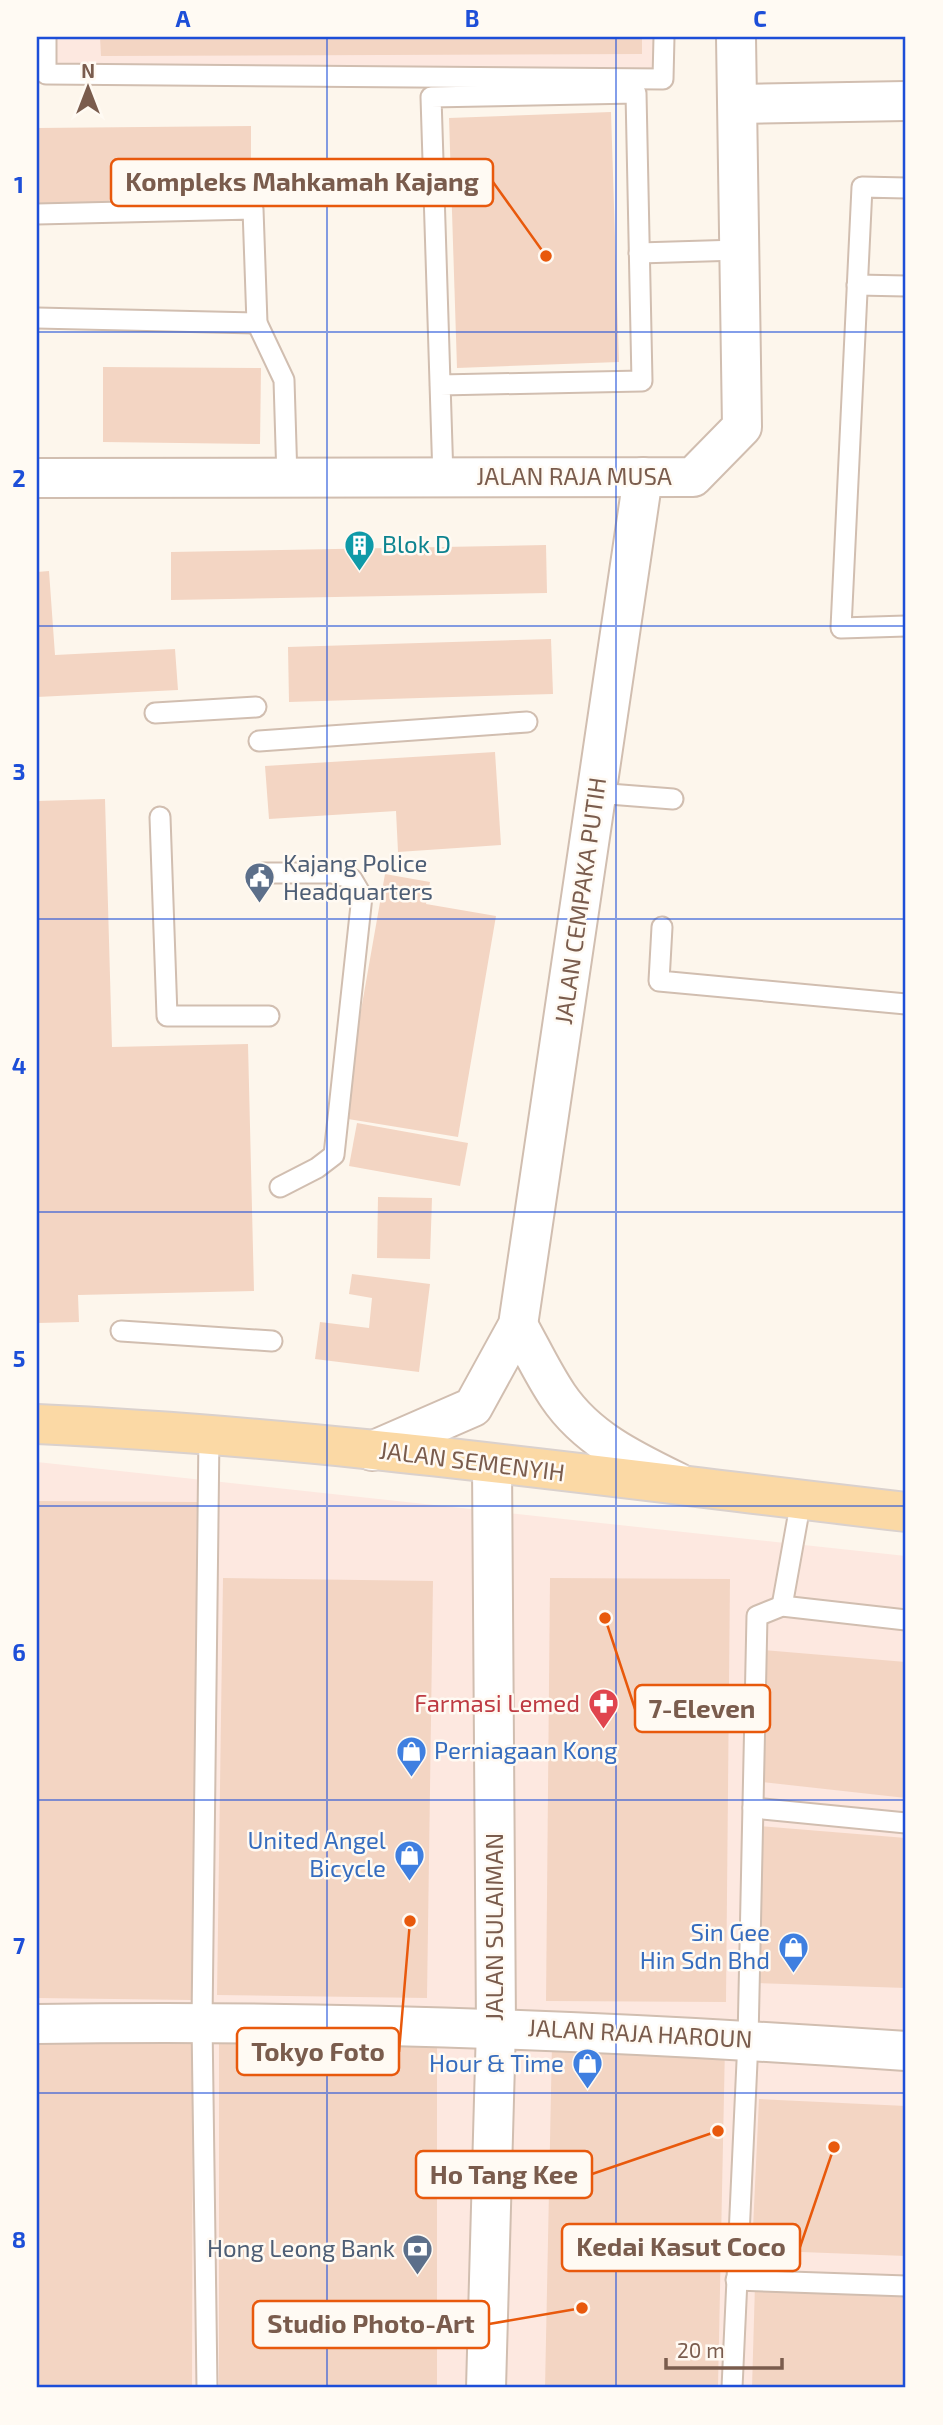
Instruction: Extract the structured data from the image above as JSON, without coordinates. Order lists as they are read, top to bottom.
{
  "streets": {
    "main road": ["JALAN SEMENYIH"],
    "street": [
      "JALAN RAJA MUSA",
      "JALAN CEMPAKA PUTIH",
      "JALAN SULAIMAN",
      "JALAN RAJA HAROUN"
    ]
  },
  "crossings": [
    ["JALAN RAJA MUSA", "JALAN CEMPAKA PUTIH"],
    ["JALAN CEMPAKA PUTIH", "JALAN SEMENYIH"],
    ["JALAN SEMENYIH", "JALAN SULAIMAN"],
    ["JALAN SULAIMAN", "JALAN RAJA HAROUN"]
  ],
  "places": {
    "other": [
      "Kompleks Mahkamah Kajang",
      "7-Eleven",
      "Tokyo Foto",
      "Ho Tang Kee",
      "Kedai Kasut Coco",
      "Studio Photo-Art"
    ],
    "building": ["Blok D"],
    "public building": ["Kajang Police Headquarters"],
    "pharmacy": ["Farmasi Lemed"],
    "shop": [
      "Perniagaan Kong",
      "United Angel Bicycle",
      "Sin Gee Hin Sdn Bhd",
      "Hour & Time"
    ],
    "bank": ["Hong Leong Bank"]
  },
  "scale_bar": "20 m",
  "north": "top",
  "grid": {
    "columns": ["A", "B", "C"],
    "rows": [
      "1",
      "2",
      "3",
      "4",
      "5",
      "6",
      "7",
      "8"
    ]
  }
}
